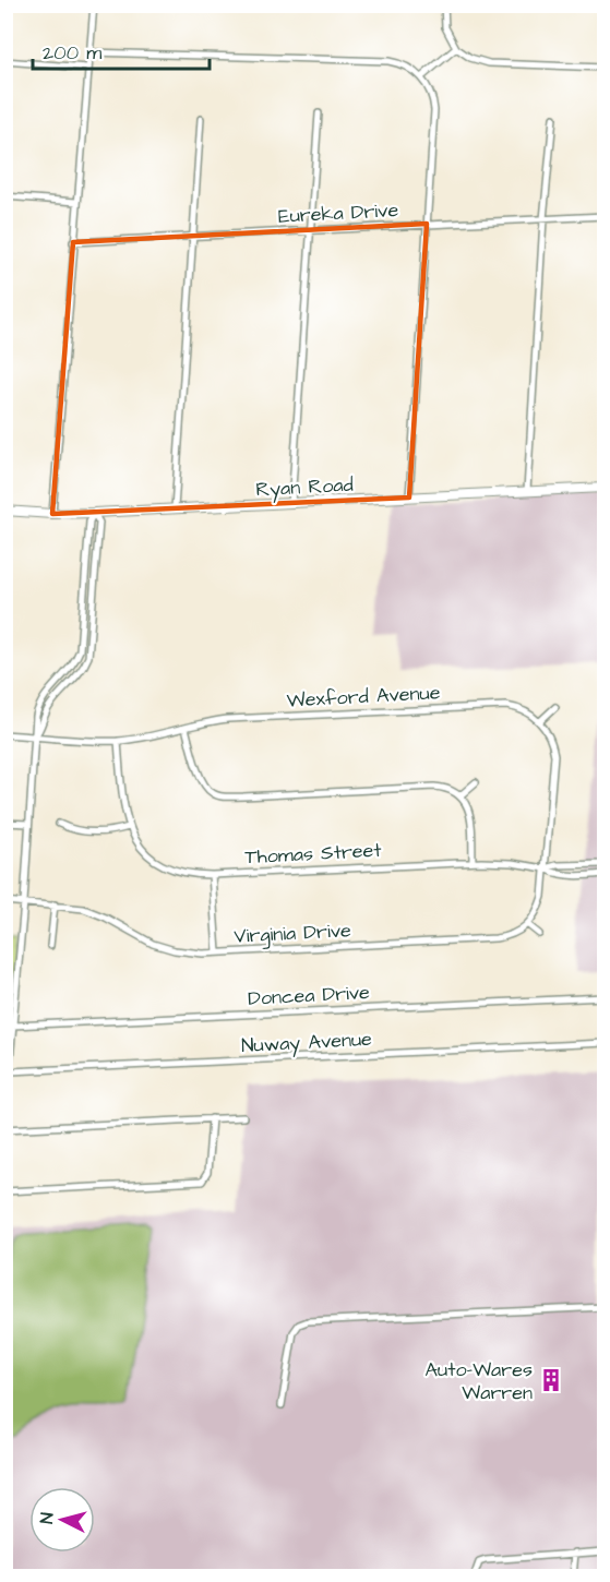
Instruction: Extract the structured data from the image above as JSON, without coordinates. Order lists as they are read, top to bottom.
{
  "streets": {
    "main road": ["Ryan Road"],
    "street": [
      "Eureka Drive",
      "Wexford Avenue",
      "Thomas Street",
      "Virginia Drive",
      "Doncea Drive",
      "Nuway Avenue"
    ]
  },
  "crossings": [
    ["Wexford Avenue", "Thomas Street"]
  ],
  "places": {
    "building": ["Auto-Wares Warren"]
  },
  "scale_bar": "200 m",
  "north": "left"
}
